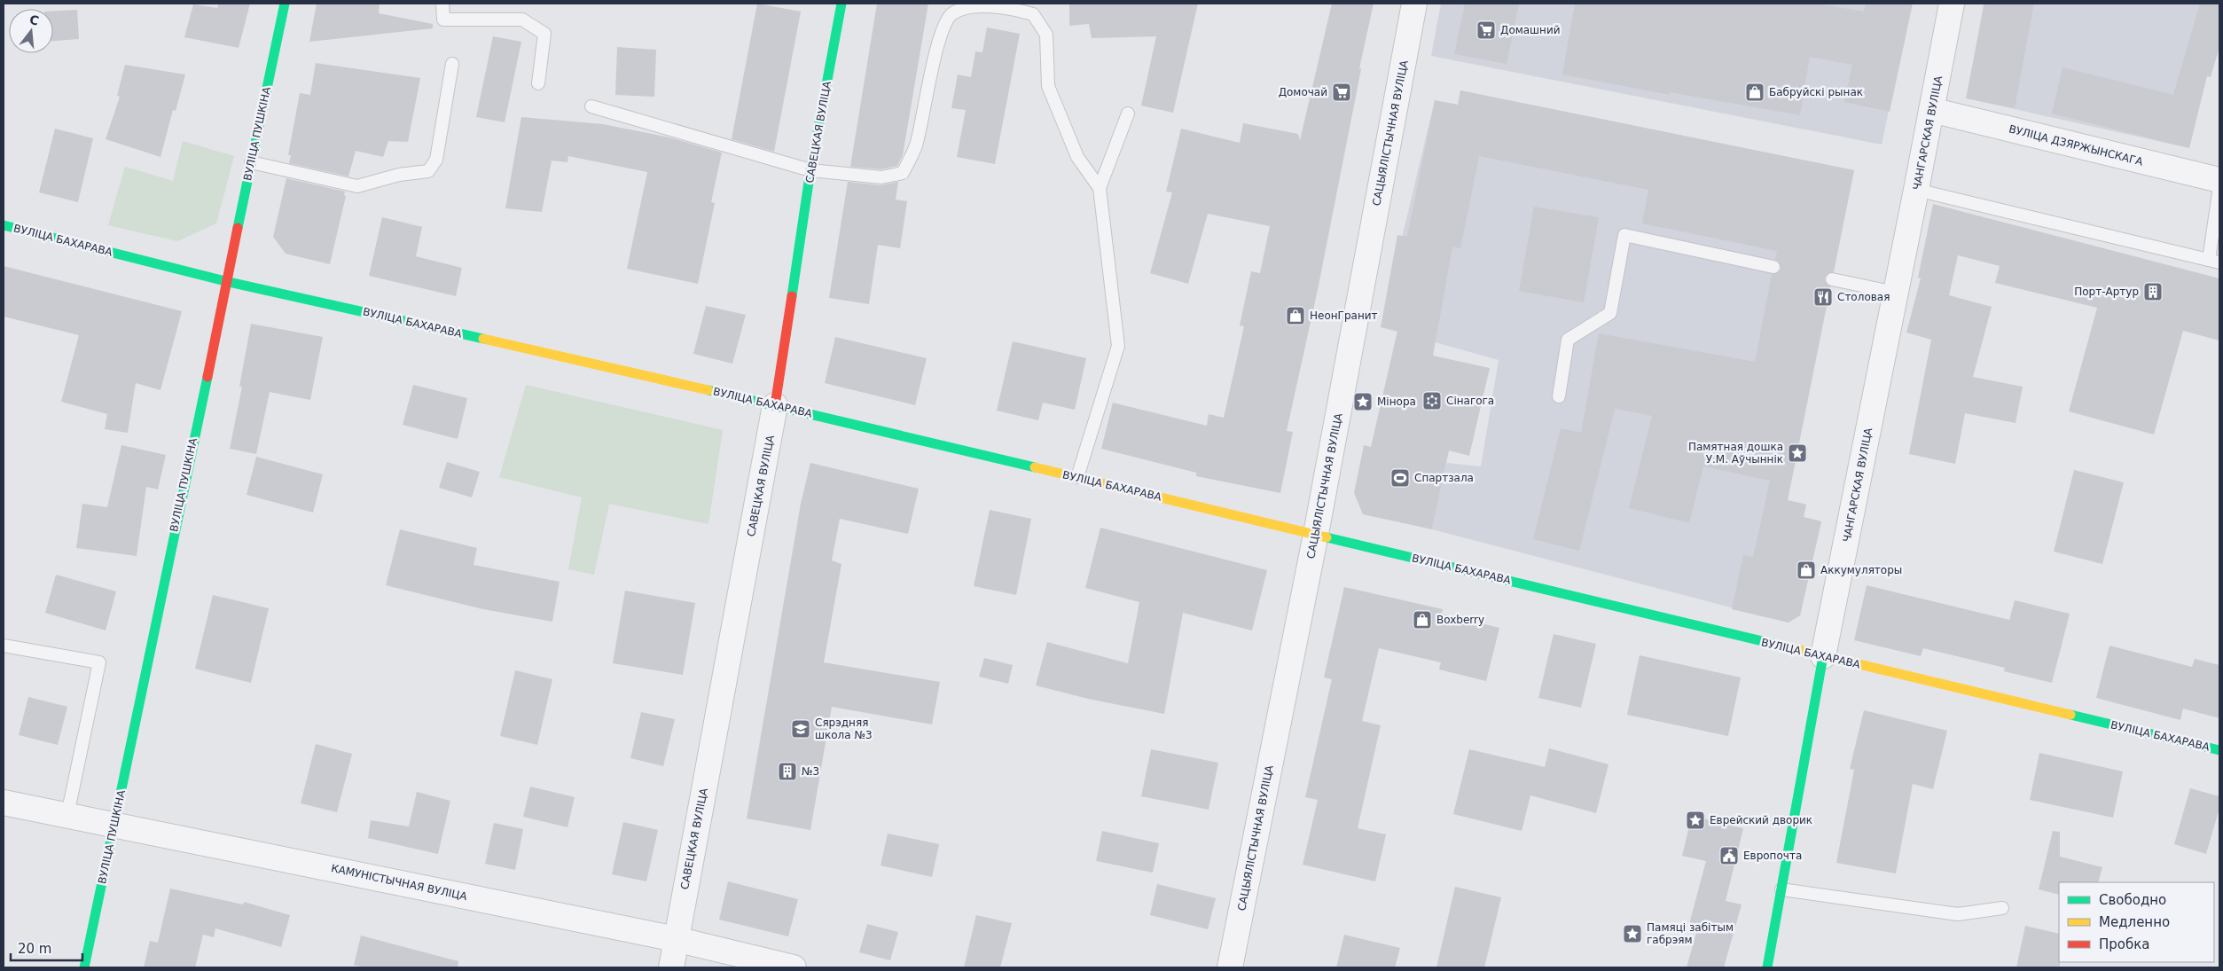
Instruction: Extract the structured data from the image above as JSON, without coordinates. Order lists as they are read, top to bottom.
{
  "streets": {
    "main road": [
      "САВЕЦКАЯ ВУЛІЦА",
      "ЧАНГАРСКАЯ ВУЛІЦА",
      "ВУЛІЦА ПУШКІНА",
      "ВУЛІЦА БАХАРАВА"
    ],
    "street": ["САЦЫЯЛІСТЫЧНАЯ ВУЛІЦА", "ВУЛІЦА ДЗЯРЖЫНСКАГА", "КАМУНІСТЫЧНАЯ ВУЛІЦА"]
  },
  "crossings": [
    ["САВЕЦКАЯ ВУЛІЦА", "ВУЛІЦА БАХАРАВА"],
    ["САВЕЦКАЯ ВУЛІЦА", "КАМУНІСТЫЧНАЯ ВУЛІЦА"],
    ["САЦЫЯЛІСТЫЧНАЯ ВУЛІЦА", "ВУЛІЦА БАХАРАВА"],
    ["ЧАНГАРСКАЯ ВУЛІЦА", "ВУЛІЦА ДЗЯРЖЫНСКАГА"],
    ["ЧАНГАРСКАЯ ВУЛІЦА", "ВУЛІЦА БАХАРАВА"],
    ["ВУЛІЦА ПУШКІНА", "ВУЛІЦА БАХАРАВА"],
    ["ВУЛІЦА ПУШКІНА", "КАМУНІСТЫЧНАЯ ВУЛІЦА"]
  ],
  "places": {
    "supermarket": ["Домашний", "Домочай"],
    "shop": [
      "Бабруйскі рынак",
      "НеонГранит",
      "Аккумуляторы",
      "Boxberry"
    ],
    "building": ["Порт-Артур", "№3"],
    "restaurant": ["Столовая"],
    "synagogue": ["Сінагога"],
    "place": [
      "Мінора",
      "Памятная дошка У.М. Аўчыннік",
      "Еврейский дворик",
      "Памяці забітым габрэям"
    ],
    "sports": ["Спартзала"],
    "school or university": ["Сярэдняя школа №3"],
    "public building": ["Европочта"]
  },
  "legend": ["Свободно", "Медленно", "Пробка"],
  "scale_bar": "20 m",
  "north": "top"
}
